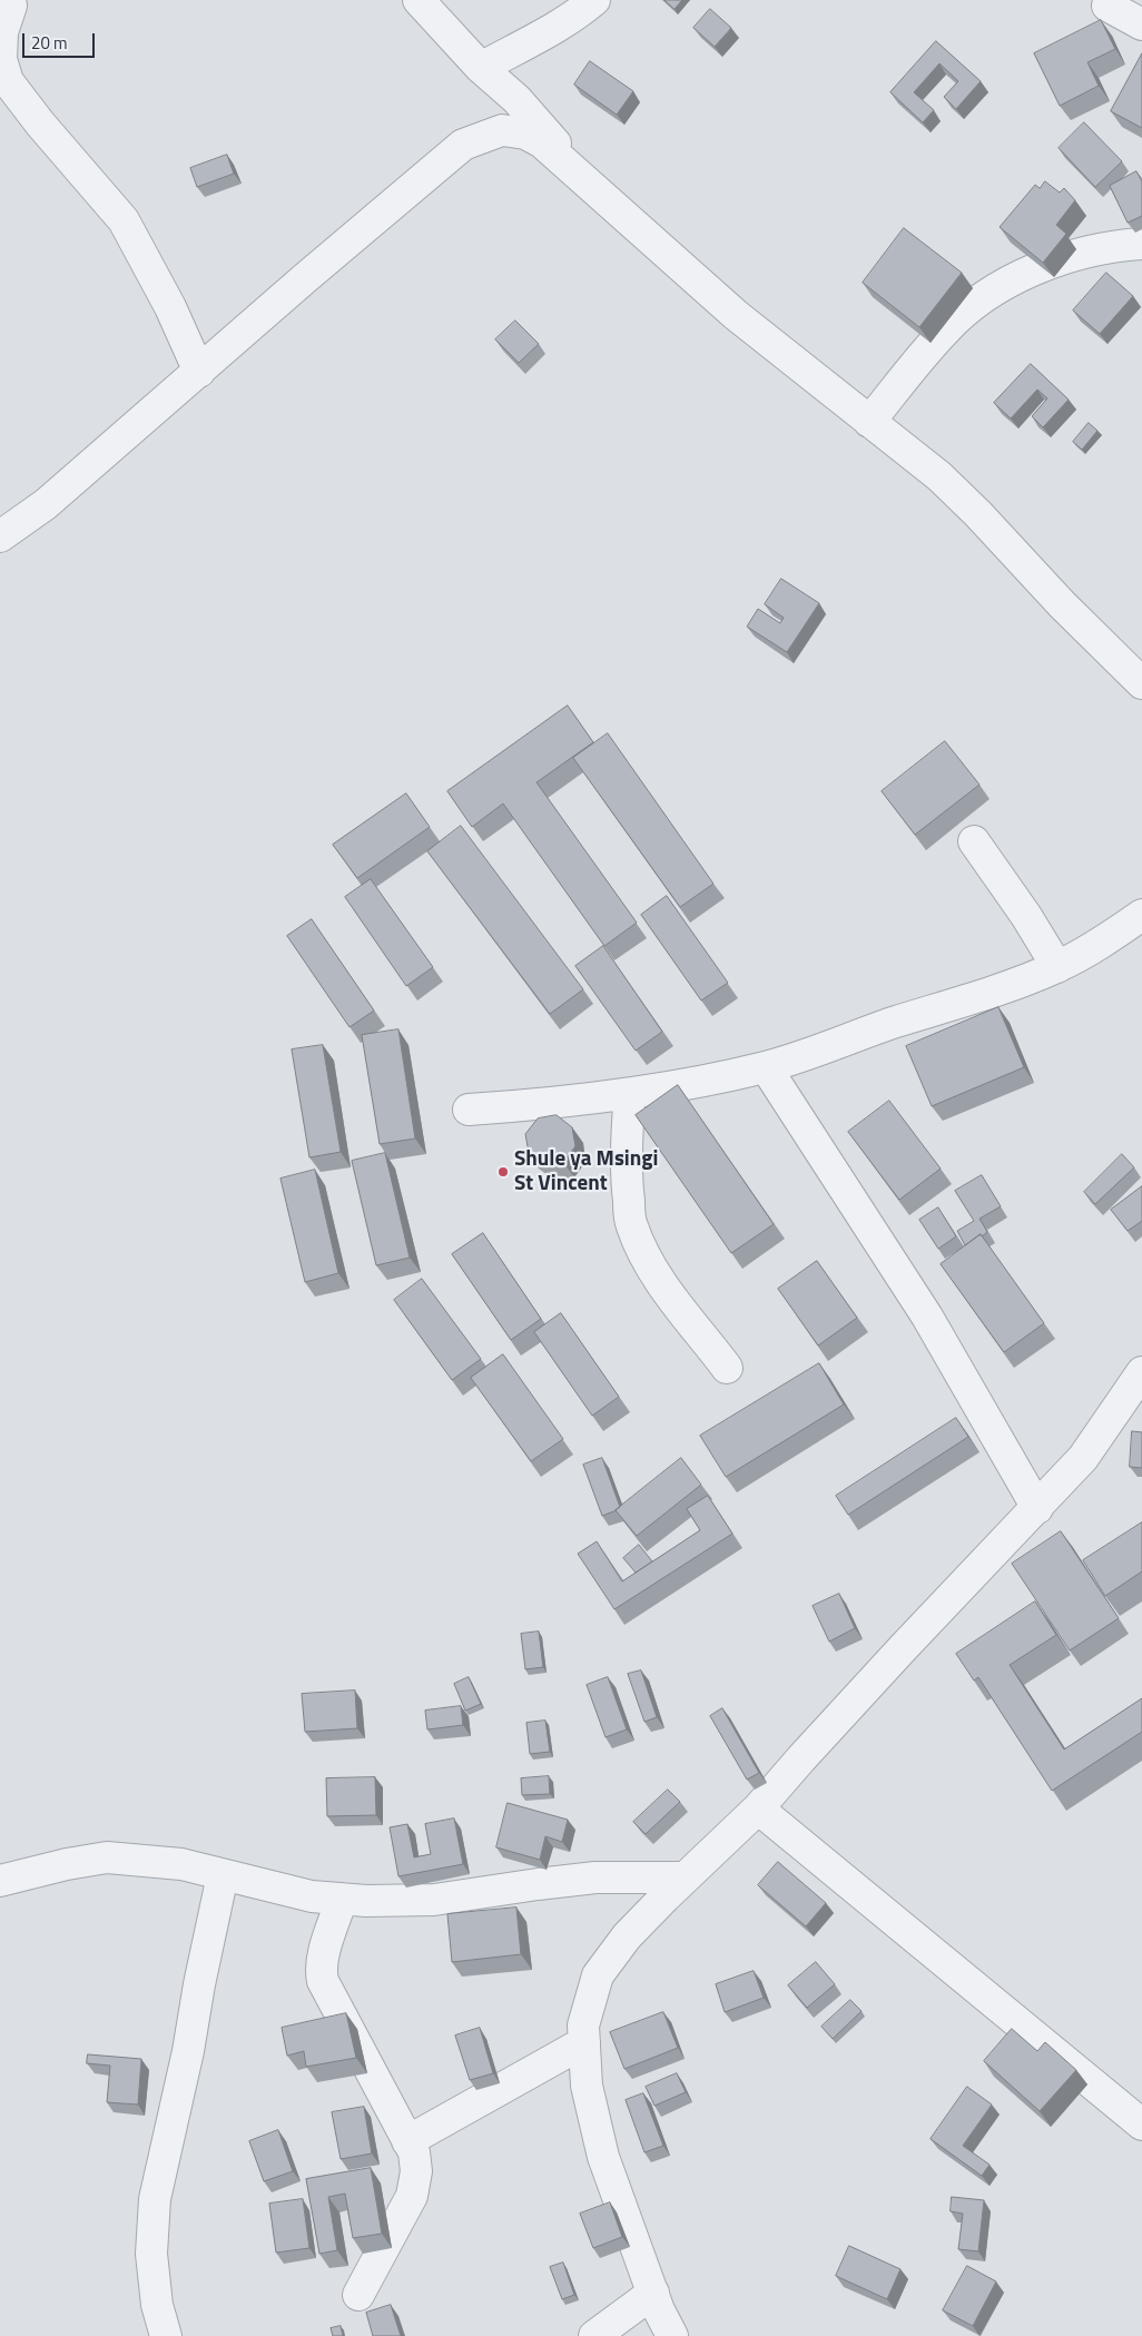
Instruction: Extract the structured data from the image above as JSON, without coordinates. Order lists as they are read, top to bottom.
{
  "places": ["Shule ya Msingi St Vincent"],
  "scale_bar": "20 m"
}
